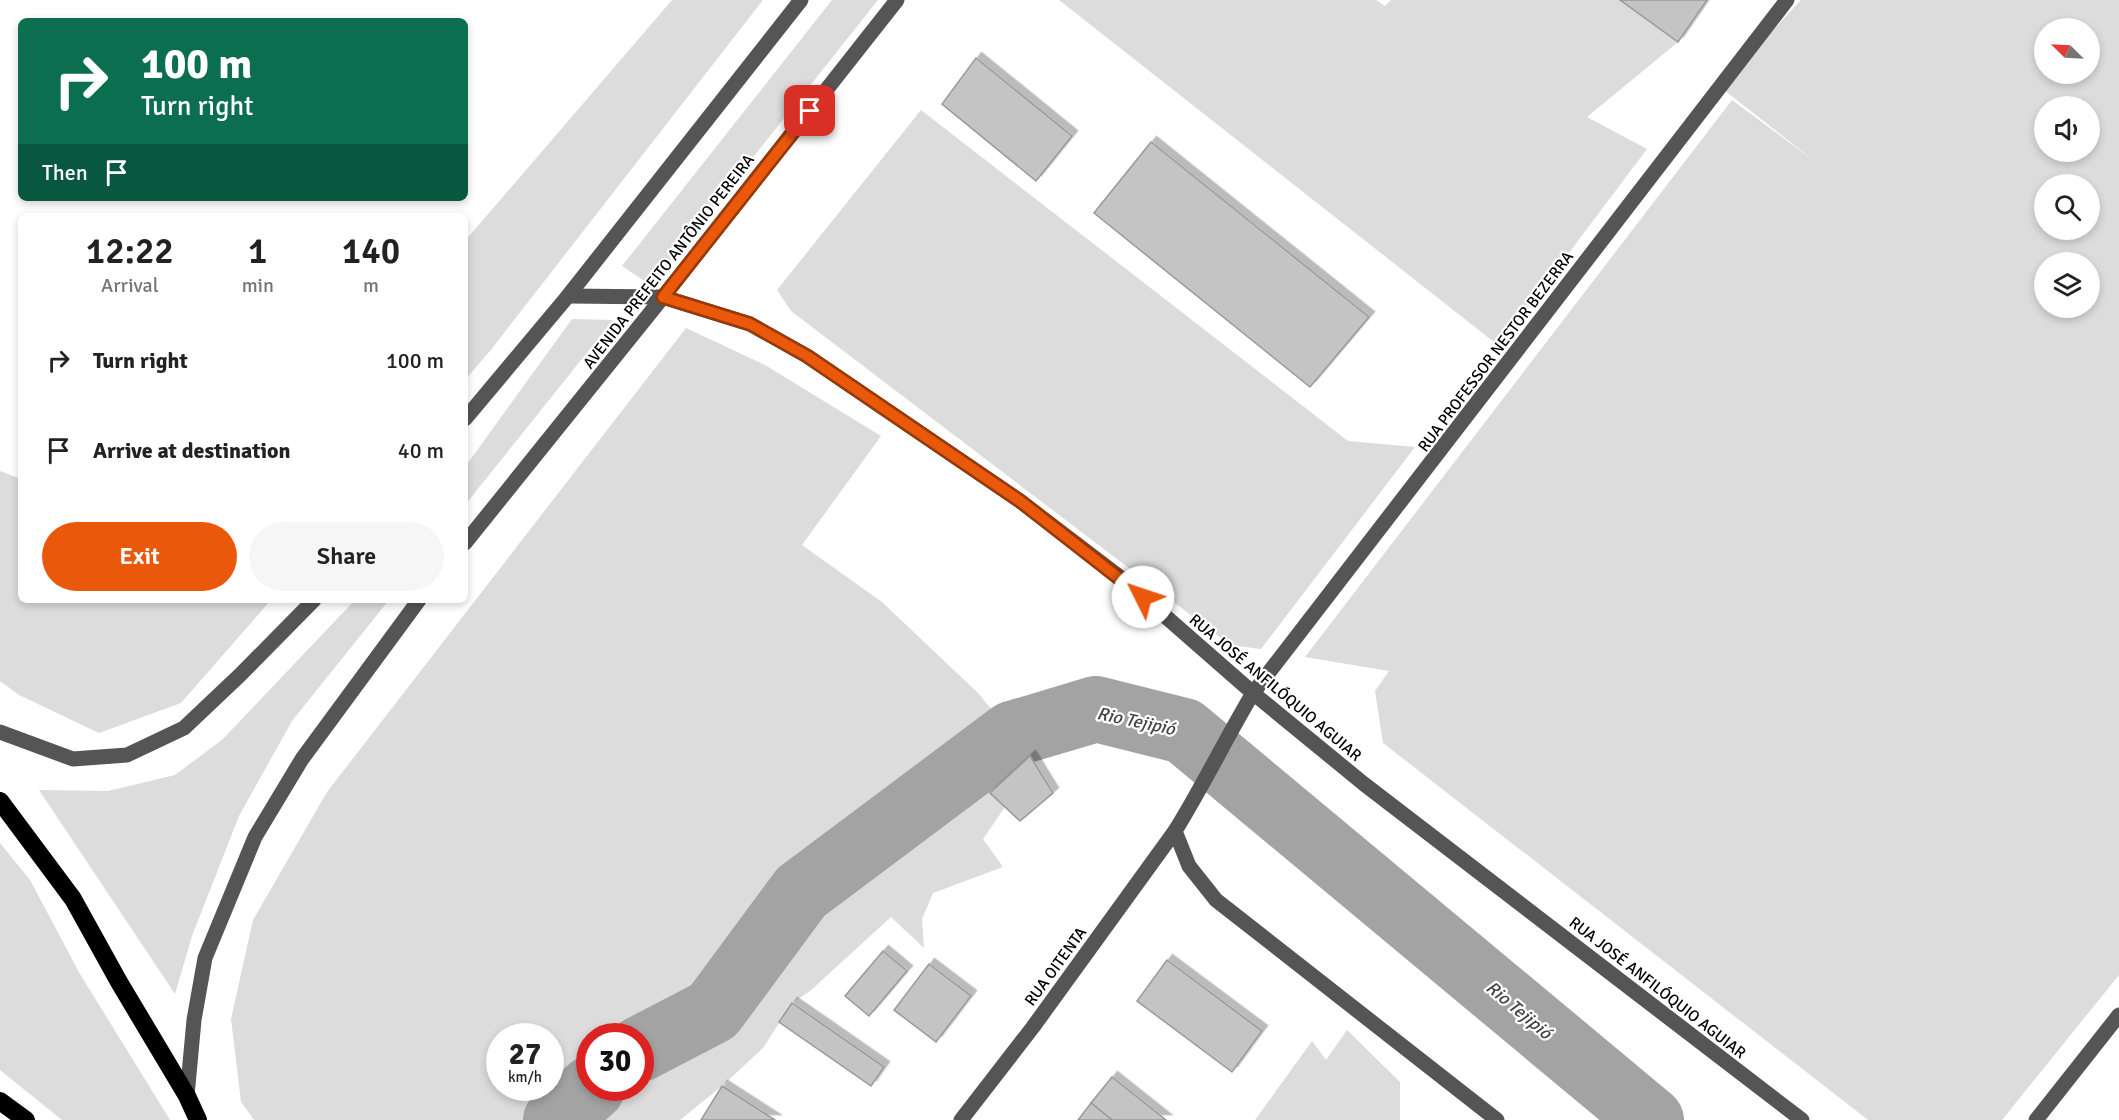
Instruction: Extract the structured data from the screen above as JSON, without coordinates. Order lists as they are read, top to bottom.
{
  "streets": {
    "street": [
      "AVENIDA PREFEITO ANTÔNIO PEREIRA",
      "RUA PROFESSOR NESTOR BEZERRA",
      "RUA JOSÉ ANFILÓQUIO AGUIAR",
      "RUA OITENTA"
    ]
  },
  "crossings": [
    ["AVENIDA PREFEITO ANTÔNIO PEREIRA", "RUA JOSÉ ANFILÓQUIO AGUIAR"],
    ["RUA PROFESSOR NESTOR BEZERRA", "RUA JOSÉ ANFILÓQUIO AGUIAR"],
    ["RUA PROFESSOR NESTOR BEZERRA", "RUA OITENTA"]
  ],
  "water": ["Rio Tejipió"],
  "north": "top left",
  "page": {
    "turn": ["100 m", "Turn right"],
    "then": "Then",
    "eta": [
      "12:22",
      "Arrival",
      "1",
      "min",
      "140",
      "m"
    ],
    "list": [
      {
        "name": "Turn right",
        "value": "100 m"
      },
      {
        "name": "Arrive at destination",
        "value": "40 m"
      }
    ],
    "buttons": ["Exit", "Share"],
    "speed": "27 km/h",
    "limit": "30"
  }
}
